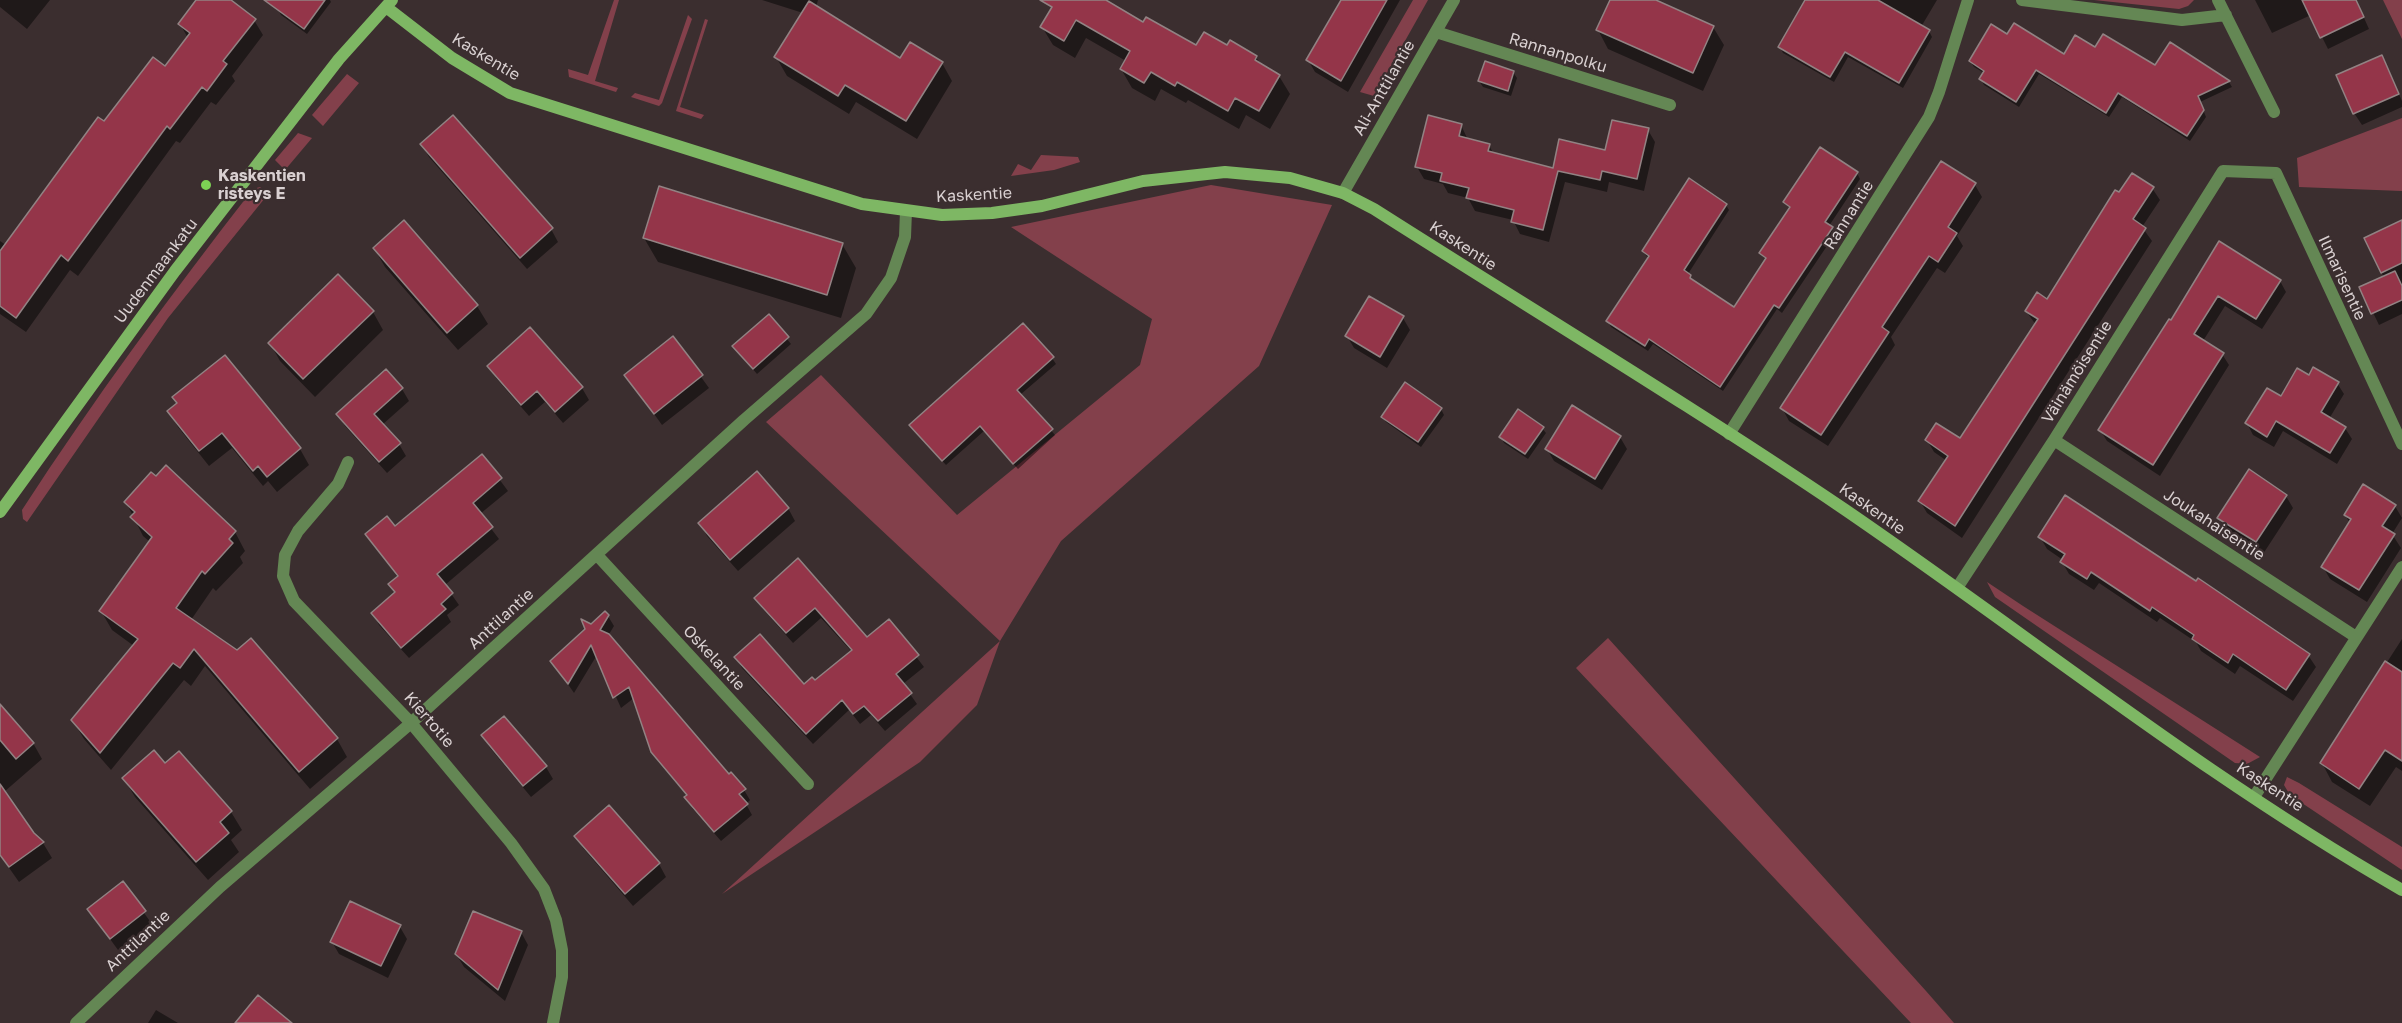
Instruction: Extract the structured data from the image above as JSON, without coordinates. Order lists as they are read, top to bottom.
{
  "streets": {
    "street": [
      "Rannanpolku",
      "Kaskentie",
      "Ali-Anttilantie",
      "Rannantie",
      "Uudenmaankatu",
      "Ilmarisentie",
      "Väinämöisentie",
      "Joukahaisentie",
      "Anttilantie",
      "Oskelantie",
      "Kiertotie"
    ]
  },
  "crossings": [
    ["Rannanpolku", "Ali-Anttilantie"],
    ["Kaskentie", "Ali-Anttilantie"],
    ["Kaskentie", "Rannantie"],
    ["Kaskentie", "Uudenmaankatu"],
    ["Kaskentie", "Väinämöisentie"],
    ["Kaskentie", "Anttilantie"],
    ["Ilmarisentie", "Väinämöisentie"],
    ["Väinämöisentie", "Joukahaisentie"],
    ["Anttilantie", "Oskelantie"],
    ["Anttilantie", "Kiertotie"]
  ],
  "places": ["Kaskentien risteys E"]
}
